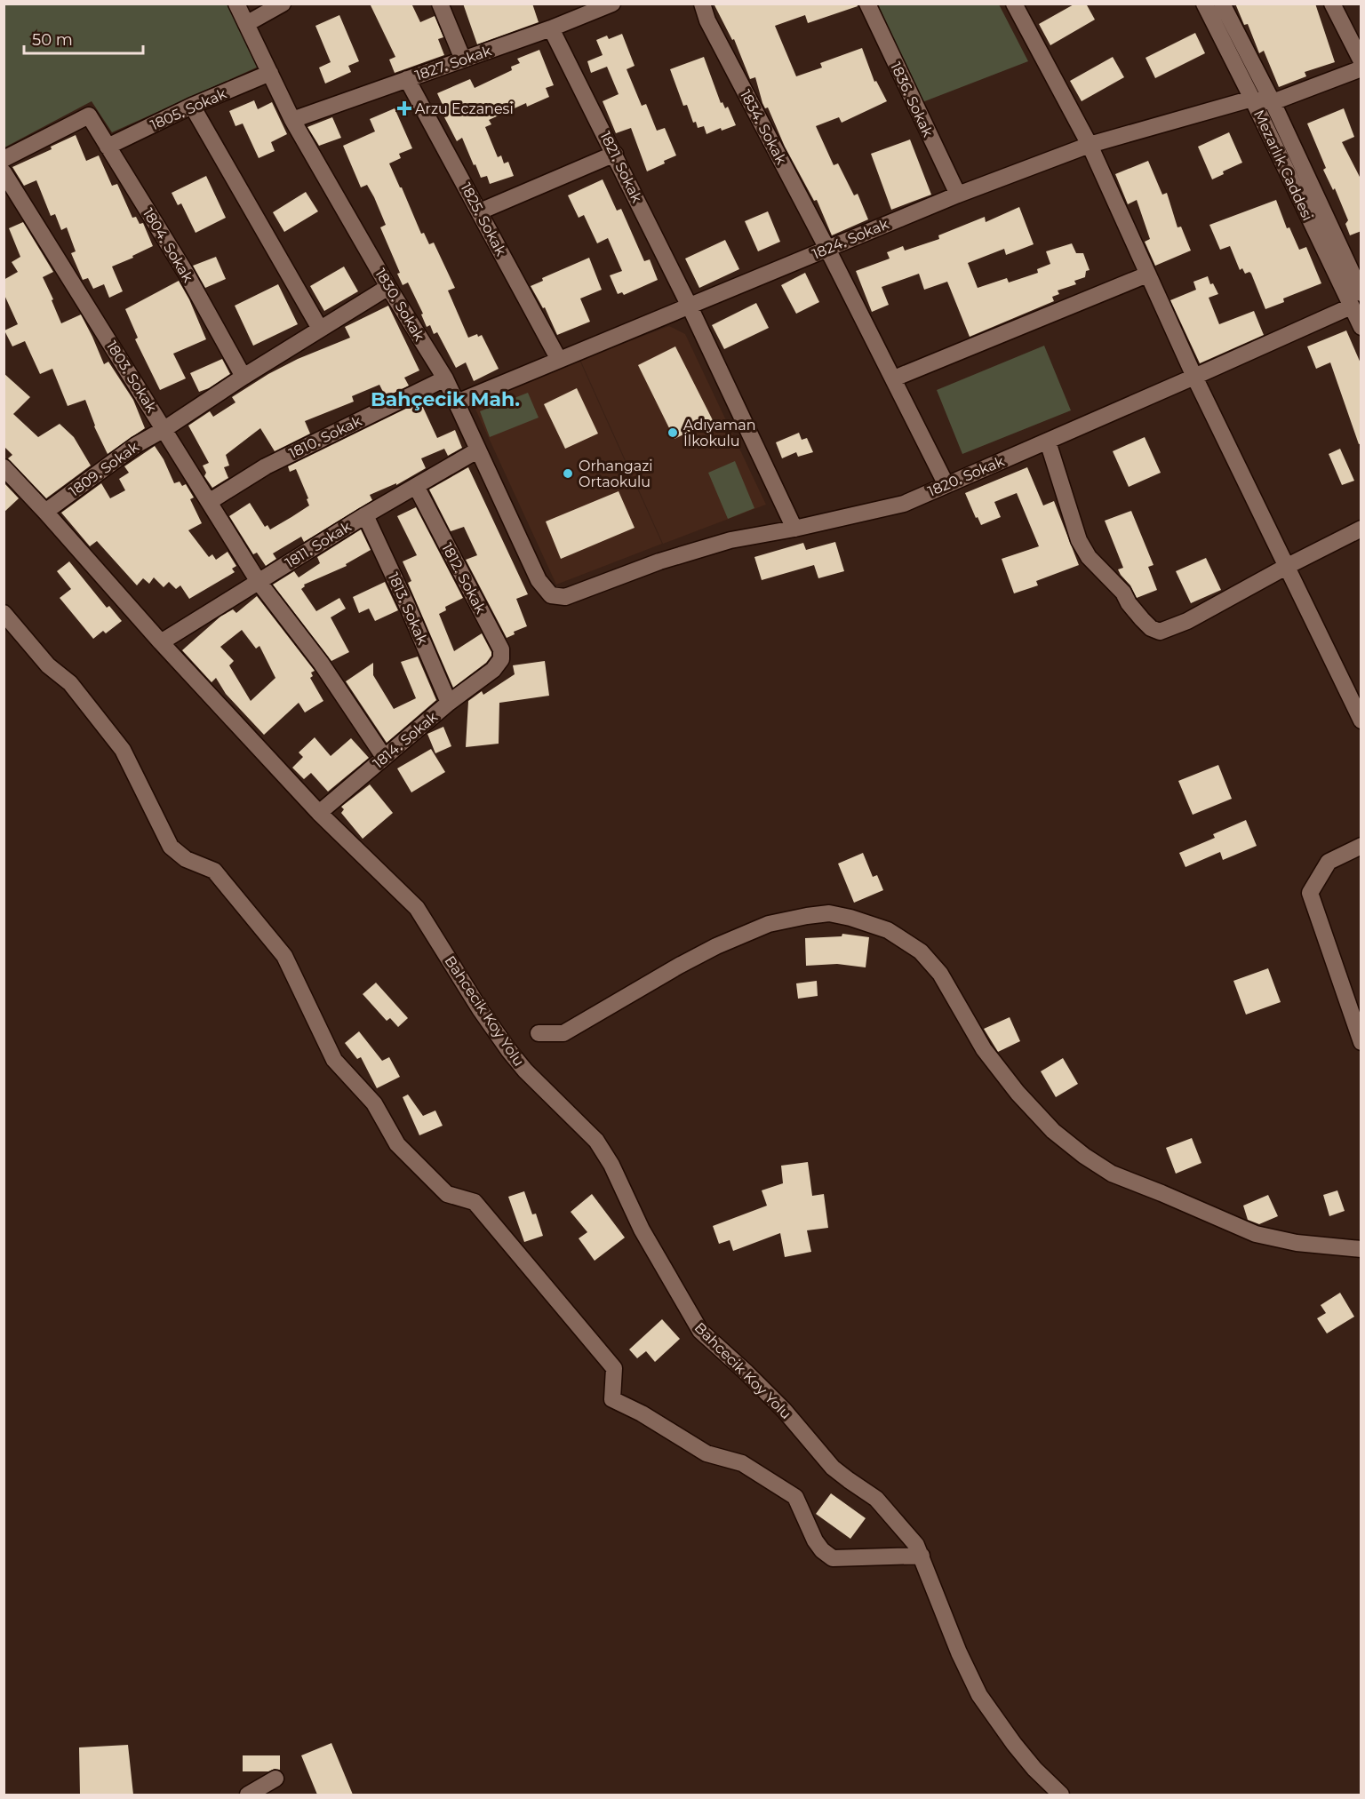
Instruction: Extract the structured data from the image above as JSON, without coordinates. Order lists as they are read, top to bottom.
{
  "streets": {
    "street": [
      "1827. Sokak",
      "1836. Sokak",
      "1805. Sokak",
      "1834. Sokak",
      "Mezarlık Caddesi",
      "1821. Sokak",
      "1825. Sokak",
      "1824. Sokak",
      "1804. Sokak",
      "1830. Sokak",
      "1803. Sokak",
      "1810. Sokak",
      "1809. Sokak",
      "1820. Sokak",
      "1811. Sokak",
      "1812. Sokak",
      "1813. Sokak",
      "1814. Sokak",
      "Bahcecik Koy Yolu"
    ]
  },
  "crossings": [
    ["1827. Sokak", "1821. Sokak"],
    ["1827. Sokak", "1825. Sokak"],
    ["1827. Sokak", "1830. Sokak"],
    ["1836. Sokak", "1824. Sokak"],
    ["1805. Sokak", "1804. Sokak"],
    ["1805. Sokak", "1830. Sokak"],
    ["1834. Sokak", "1824. Sokak"],
    ["1834. Sokak", "1820. Sokak"],
    ["Mezarlık Caddesi", "1824. Sokak"],
    ["Mezarlık Caddesi", "1820. Sokak"],
    ["1821. Sokak", "1824. Sokak"],
    ["1821. Sokak", "1820. Sokak"],
    ["1825. Sokak", "1824. Sokak"],
    ["1824. Sokak", "1830. Sokak"],
    ["1804. Sokak", "1809. Sokak"],
    ["1830. Sokak", "1810. Sokak"],
    ["1830. Sokak", "1809. Sokak"],
    ["1830. Sokak", "1820. Sokak"],
    ["1830. Sokak", "1811. Sokak"],
    ["1803. Sokak", "1810. Sokak"],
    ["1803. Sokak", "1809. Sokak"],
    ["1803. Sokak", "1811. Sokak"],
    ["1803. Sokak", "1814. Sokak"],
    ["1809. Sokak", "Bahcecik Koy Yolu"],
    ["1811. Sokak", "1812. Sokak"],
    ["1811. Sokak", "1813. Sokak"],
    ["1811. Sokak", "Bahcecik Koy Yolu"],
    ["1812. Sokak", "1814. Sokak"],
    ["1813. Sokak", "1814. Sokak"],
    ["1814. Sokak", "Bahcecik Koy Yolu"]
  ],
  "districts": ["Bahçecik Mah."],
  "places": {
    "health": ["Arzu Eczanesi"],
    "other": ["Adıyaman İlkokulu", "Orhangazi Ortaokulu"]
  },
  "scale_bar": "50 m"
}
